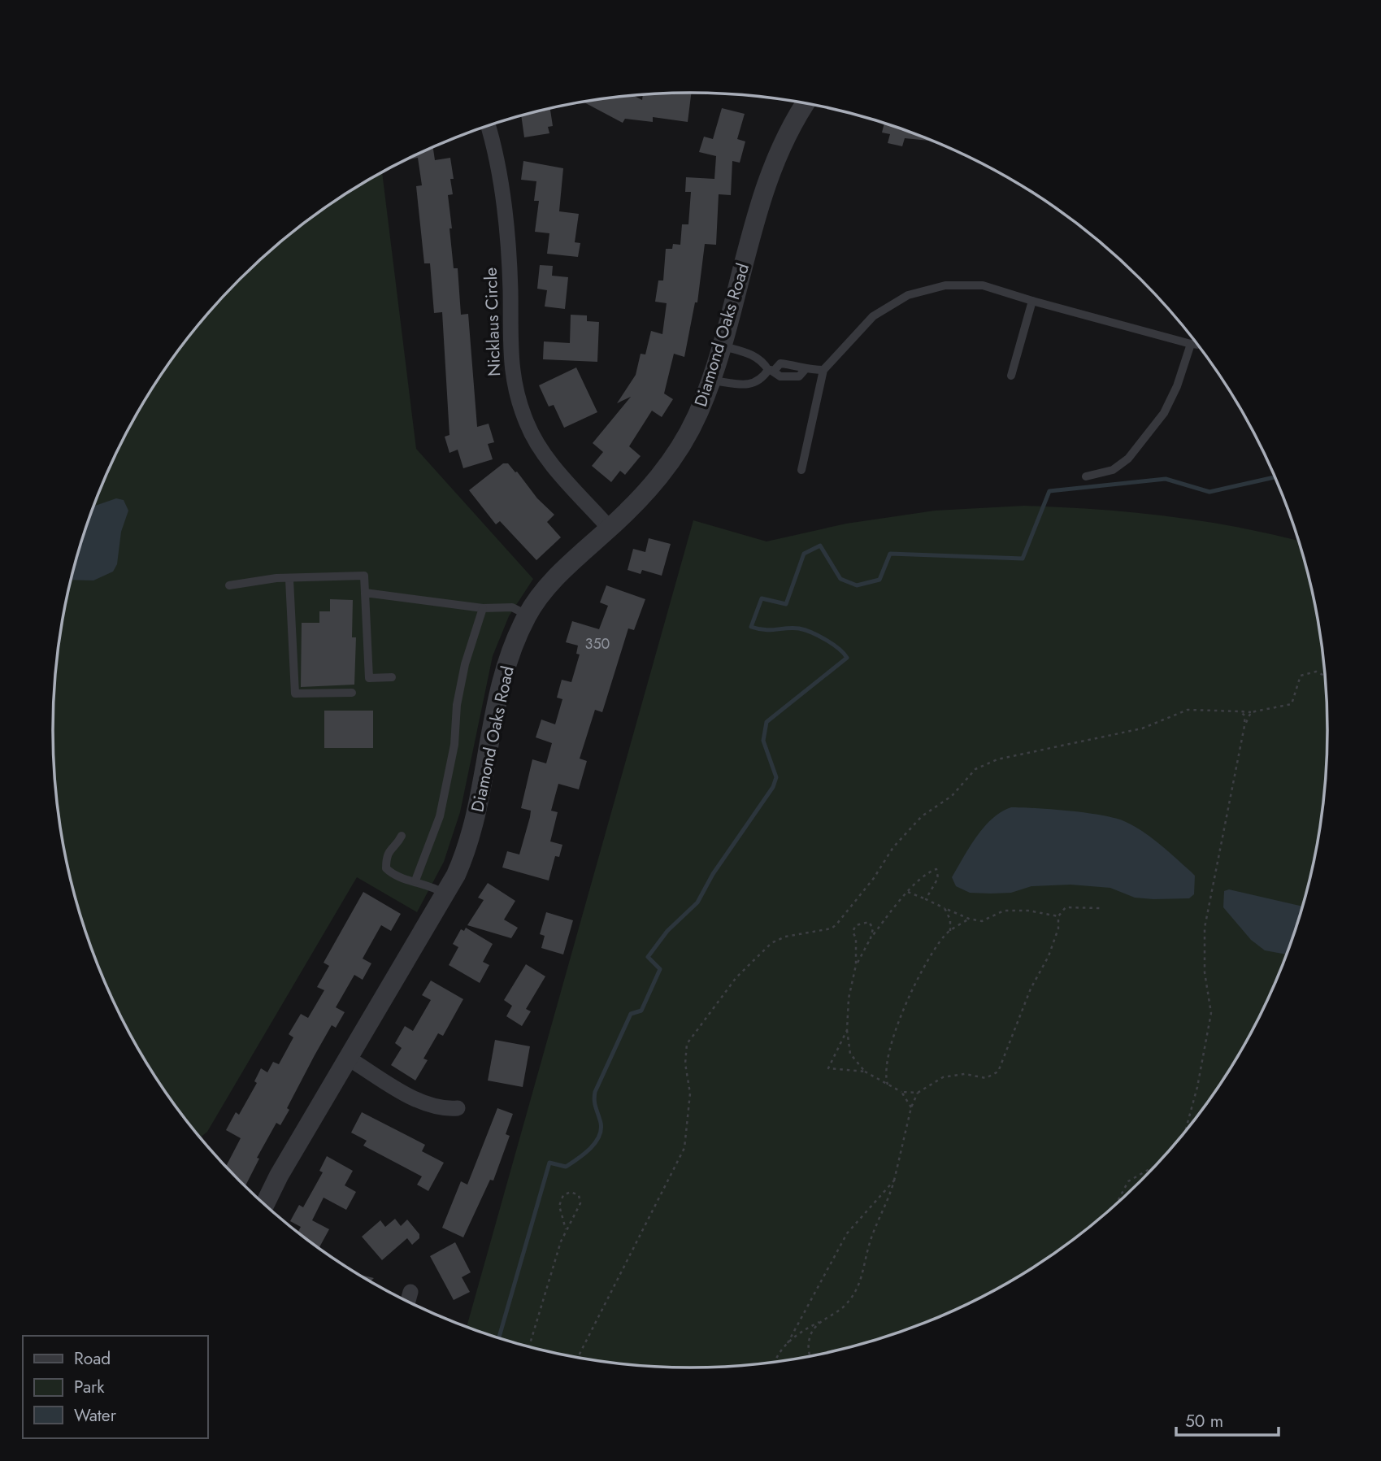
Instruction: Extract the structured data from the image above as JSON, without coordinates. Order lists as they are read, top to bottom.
{
  "streets": {
    "street": ["Nicklaus Circle", "Diamond Oaks Road"]
  },
  "crossings": [
    ["Nicklaus Circle", "Diamond Oaks Road"]
  ],
  "house_numbers": ["350"],
  "legend": ["Road", "Park", "Water"],
  "scale_bar": "50 m"
}
